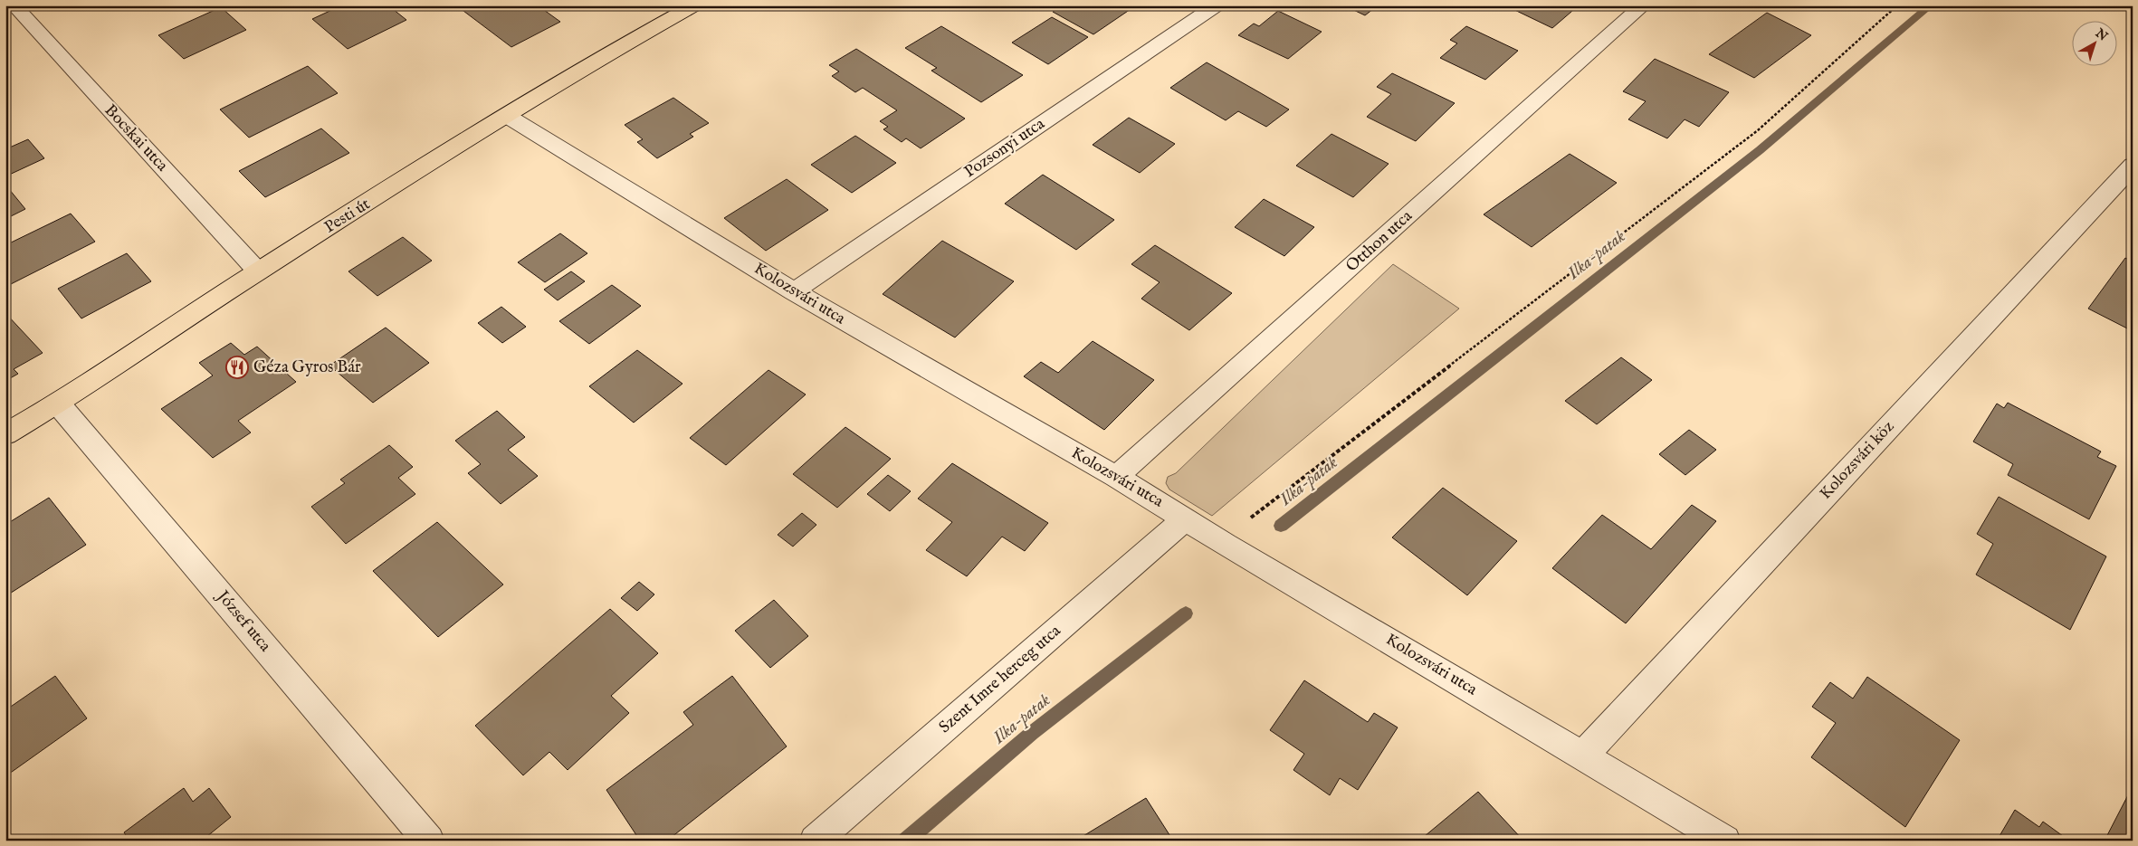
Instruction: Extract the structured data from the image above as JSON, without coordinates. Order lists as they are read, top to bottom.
{
  "streets": {
    "main road": ["Pesti út"],
    "street": [
      "Bocskai utca",
      "Pozsonyi utca",
      "Otthon utca",
      "Kolozsvári utca",
      "Kolozsvári köz",
      "József utca",
      "Szent Imre herceg utca"
    ]
  },
  "crossings": [
    ["Bocskai utca", "Pesti út"],
    ["Pozsonyi utca", "Kolozsvári utca"],
    ["Pesti út", "Kolozsvári utca"],
    ["Pesti út", "József utca"],
    ["Otthon utca", "Kolozsvári utca"],
    ["Kolozsvári utca", "Kolozsvári köz"],
    ["Kolozsvári utca", "Szent Imre herceg utca"]
  ],
  "water": ["Ilka-patak"],
  "places": {
    "restaurant": ["Géza Gyros Bár"]
  },
  "north": "top right"
}
